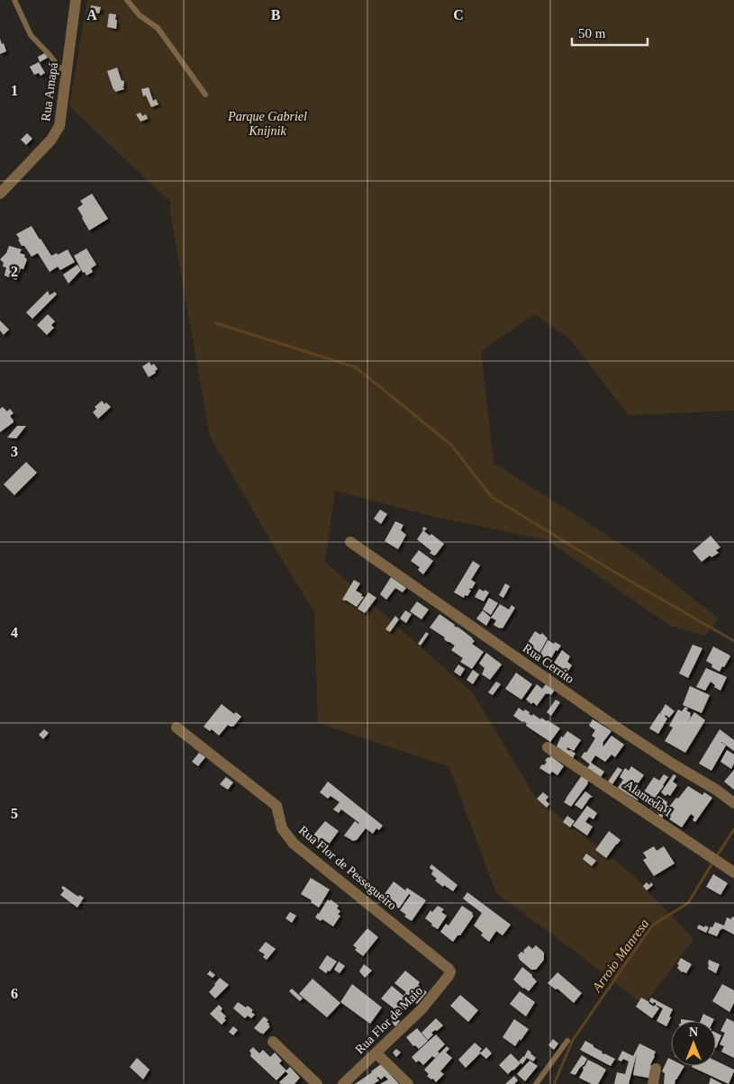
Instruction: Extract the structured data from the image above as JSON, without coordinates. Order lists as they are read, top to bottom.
{
  "streets": {
    "street": [
      "Rua Amapá",
      "Rua Cerrito",
      "Alameda 1",
      "Rua Flor de Pessegueiro",
      "Rua Flor de Maio"
    ]
  },
  "crossings": [
    ["Rua Flor de Pessegueiro", "Rua Flor de Maio"]
  ],
  "water": ["Arroio Manresa"],
  "parks": ["Parque Gabriel Knijnik"],
  "scale_bar": "50 m",
  "north": "top",
  "grid": {
    "columns": ["A", "B", "C"],
    "rows": [
      "1",
      "2",
      "3",
      "4",
      "5",
      "6"
    ]
  }
}
